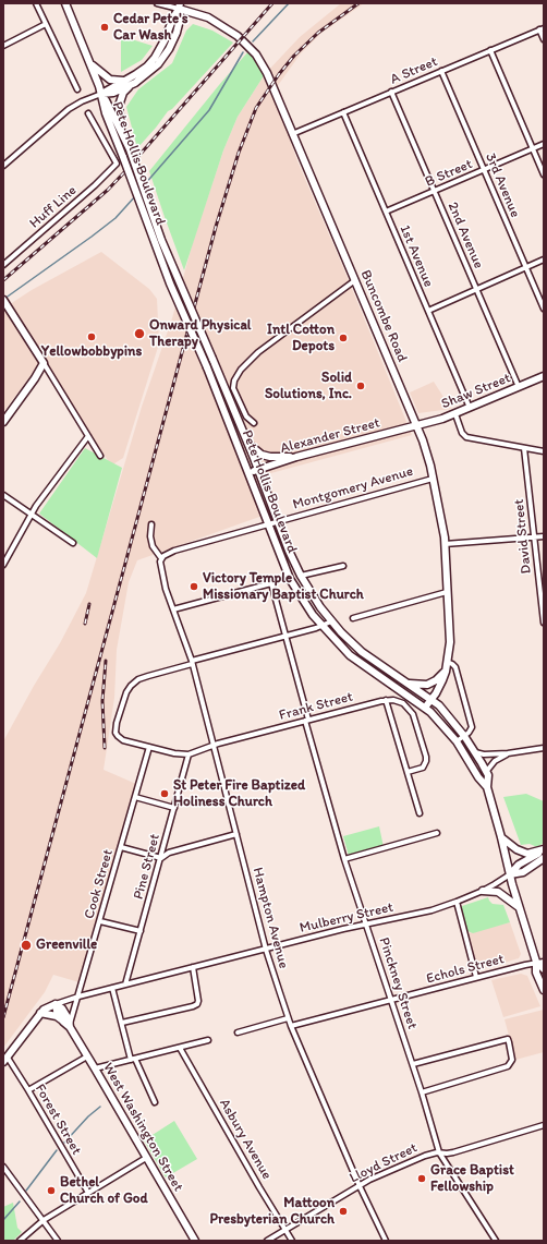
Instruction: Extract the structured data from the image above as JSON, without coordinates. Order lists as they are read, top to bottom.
{
  "streets": {
    "main road": [
      "Pete Hollis Boulevard",
      "Buncombe Road",
      "Shaw Street",
      "Alexander Street",
      "West Washington Street"
    ],
    "street": [
      "A Street",
      "B Street",
      "3rd Avenue",
      "Huff Line",
      "2nd Avenue",
      "1st Avenue",
      "Montgomery Avenue",
      "David Street",
      "Frank Street",
      "Pine Street",
      "Cook Street",
      "Hampton Avenue",
      "Mulberry Street",
      "Echols Street",
      "Pinckney Street",
      "Forest Street",
      "Asbury Avenue",
      "Lloyd Street"
    ]
  },
  "crossings": [
    ["A Street", "3rd Avenue"],
    ["A Street", "2nd Avenue"],
    ["A Street", "1st Avenue"],
    ["A Street", "Buncombe Road"],
    ["Pete Hollis Boulevard", "Buncombe Road"],
    ["Pete Hollis Boulevard", "Alexander Street"],
    ["Pete Hollis Boulevard", "Montgomery Avenue"],
    ["Pete Hollis Boulevard", "Mulberry Street"],
    ["Pete Hollis Boulevard", "Echols Street"],
    ["B Street", "3rd Avenue"],
    ["B Street", "2nd Avenue"],
    ["B Street", "1st Avenue"],
    ["2nd Avenue", "Shaw Street"],
    ["1st Avenue", "Shaw Street"],
    ["Buncombe Road", "Shaw Street"],
    ["Buncombe Road", "Alexander Street"],
    ["Buncombe Road", "Montgomery Avenue"],
    ["Shaw Street", "Alexander Street"],
    ["Montgomery Avenue", "Hampton Avenue"],
    ["Frank Street", "Pine Street"],
    ["Frank Street", "Cook Street"],
    ["Frank Street", "Hampton Avenue"],
    ["Frank Street", "Pinckney Street"],
    ["Pine Street", "Mulberry Street"],
    ["Cook Street", "Mulberry Street"],
    ["Cook Street", "West Washington Street"],
    ["Hampton Avenue", "Mulberry Street"],
    ["Hampton Avenue", "Echols Street"],
    ["Hampton Avenue", "Pinckney Street"],
    ["Hampton Avenue", "Lloyd Street"],
    ["Mulberry Street", "Pinckney Street"],
    ["Mulberry Street", "West Washington Street"],
    ["Echols Street", "Pinckney Street"],
    ["Pinckney Street", "Lloyd Street"],
    ["Asbury Avenue", "Lloyd Street"]
  ],
  "places": [
    "Cedar Pete's Car Wash",
    "Onward Physical Therapy",
    "Yellowbobbypins",
    "Intl Cotton Depots",
    "Solid Solutions, Inc.",
    "Victory Temple Missionary Baptist Church",
    "St Peter Fire Baptized Holiness Church",
    "Greenville",
    "Grace Baptist Fellowship",
    "Bethel Church of God",
    "Mattoon Presbyterian Church"
  ]
}
